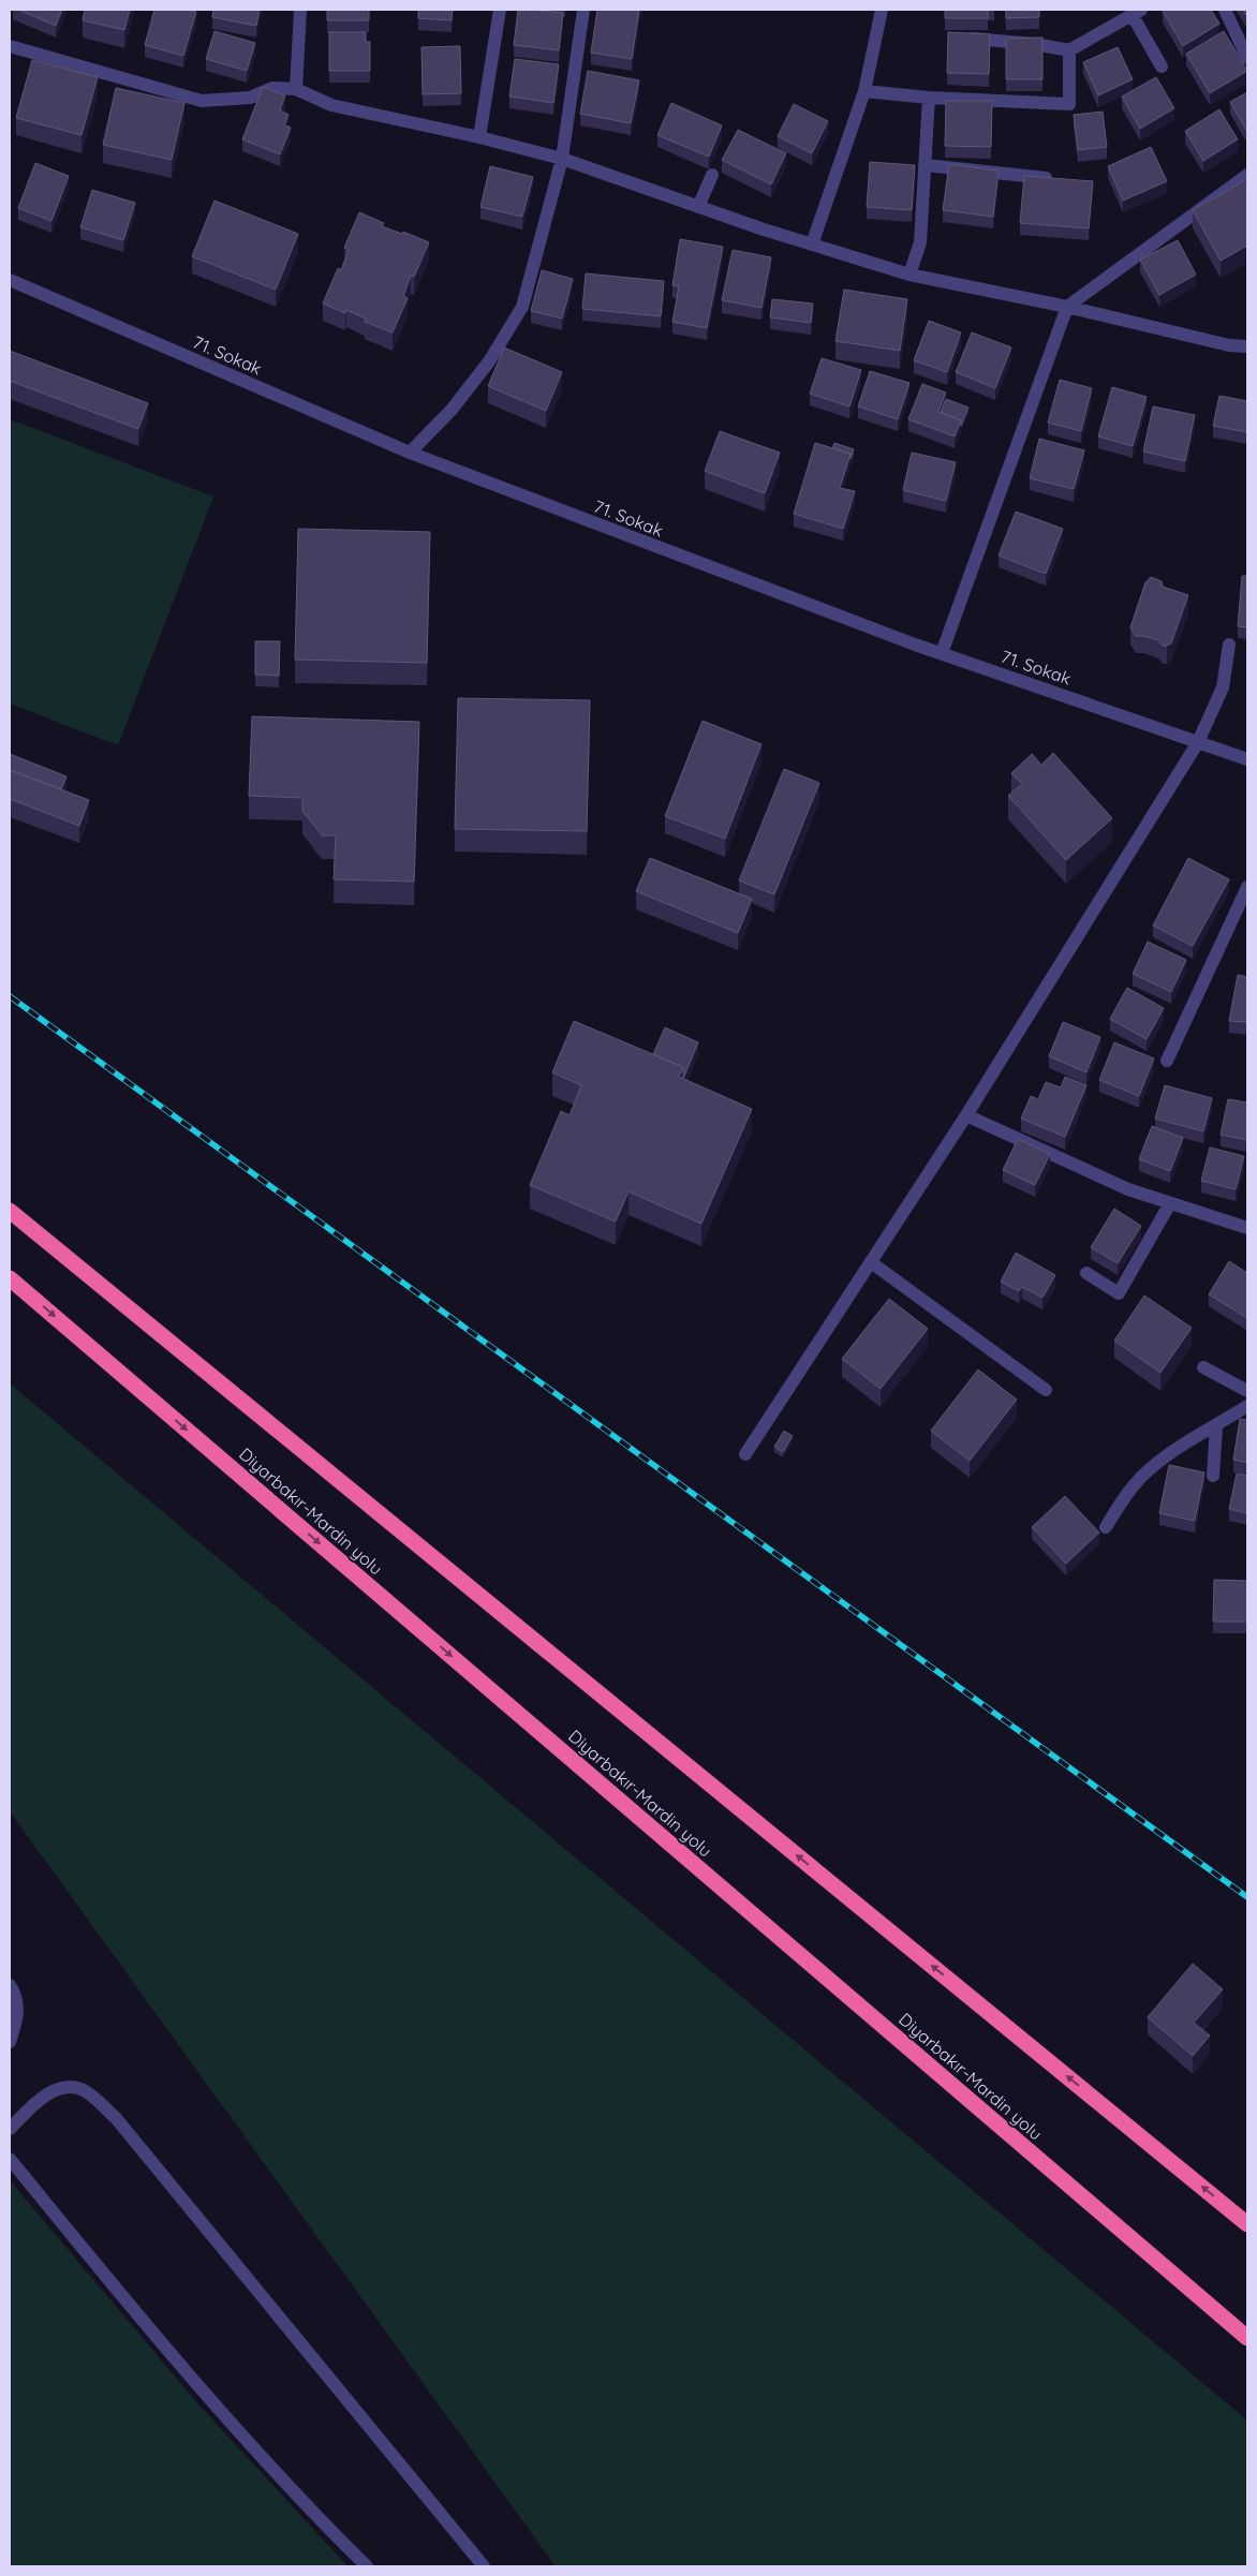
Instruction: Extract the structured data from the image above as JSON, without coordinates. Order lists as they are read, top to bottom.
{
  "streets": {
    "highway": ["Diyarbakır-Mardin yolu"],
    "street": ["71. Sokak"]
  }
}
